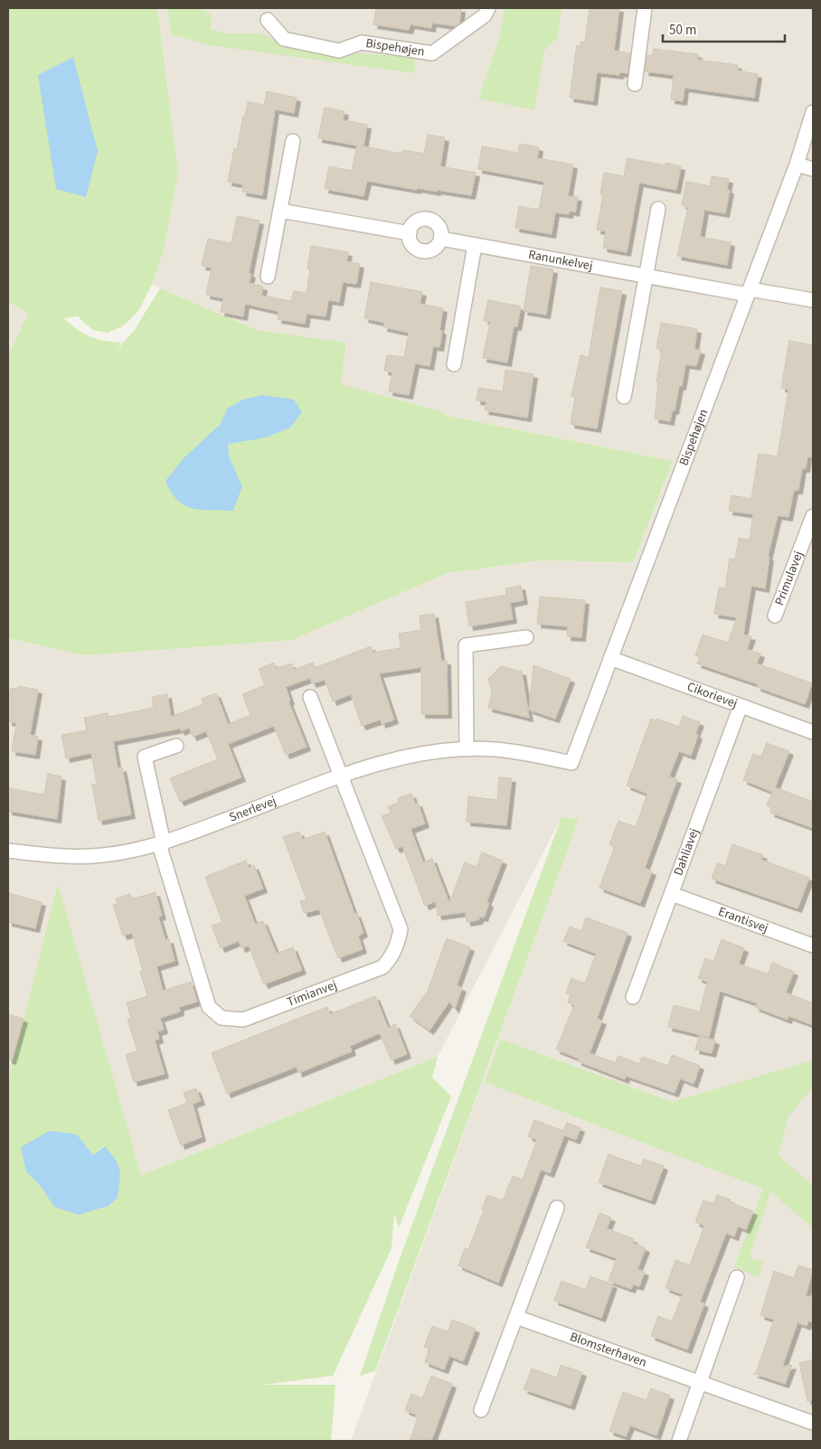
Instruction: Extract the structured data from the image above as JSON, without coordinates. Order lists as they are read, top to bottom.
{
  "streets": {
    "street": [
      "Bispehøjen",
      "Ranunkelvej",
      "Primulavej",
      "Cikorievej",
      "Snerlevej",
      "Dahliavej",
      "Erantisvej",
      "Timianvej",
      "Blomsterhaven"
    ]
  },
  "crossings": [
    ["Bispehøjen", "Ranunkelvej"],
    ["Bispehøjen", "Cikorievej"],
    ["Bispehøjen", "Snerlevej"],
    ["Cikorievej", "Dahliavej"],
    ["Snerlevej", "Timianvej"],
    ["Dahliavej", "Erantisvej"]
  ],
  "scale_bar": "50 m"
}
